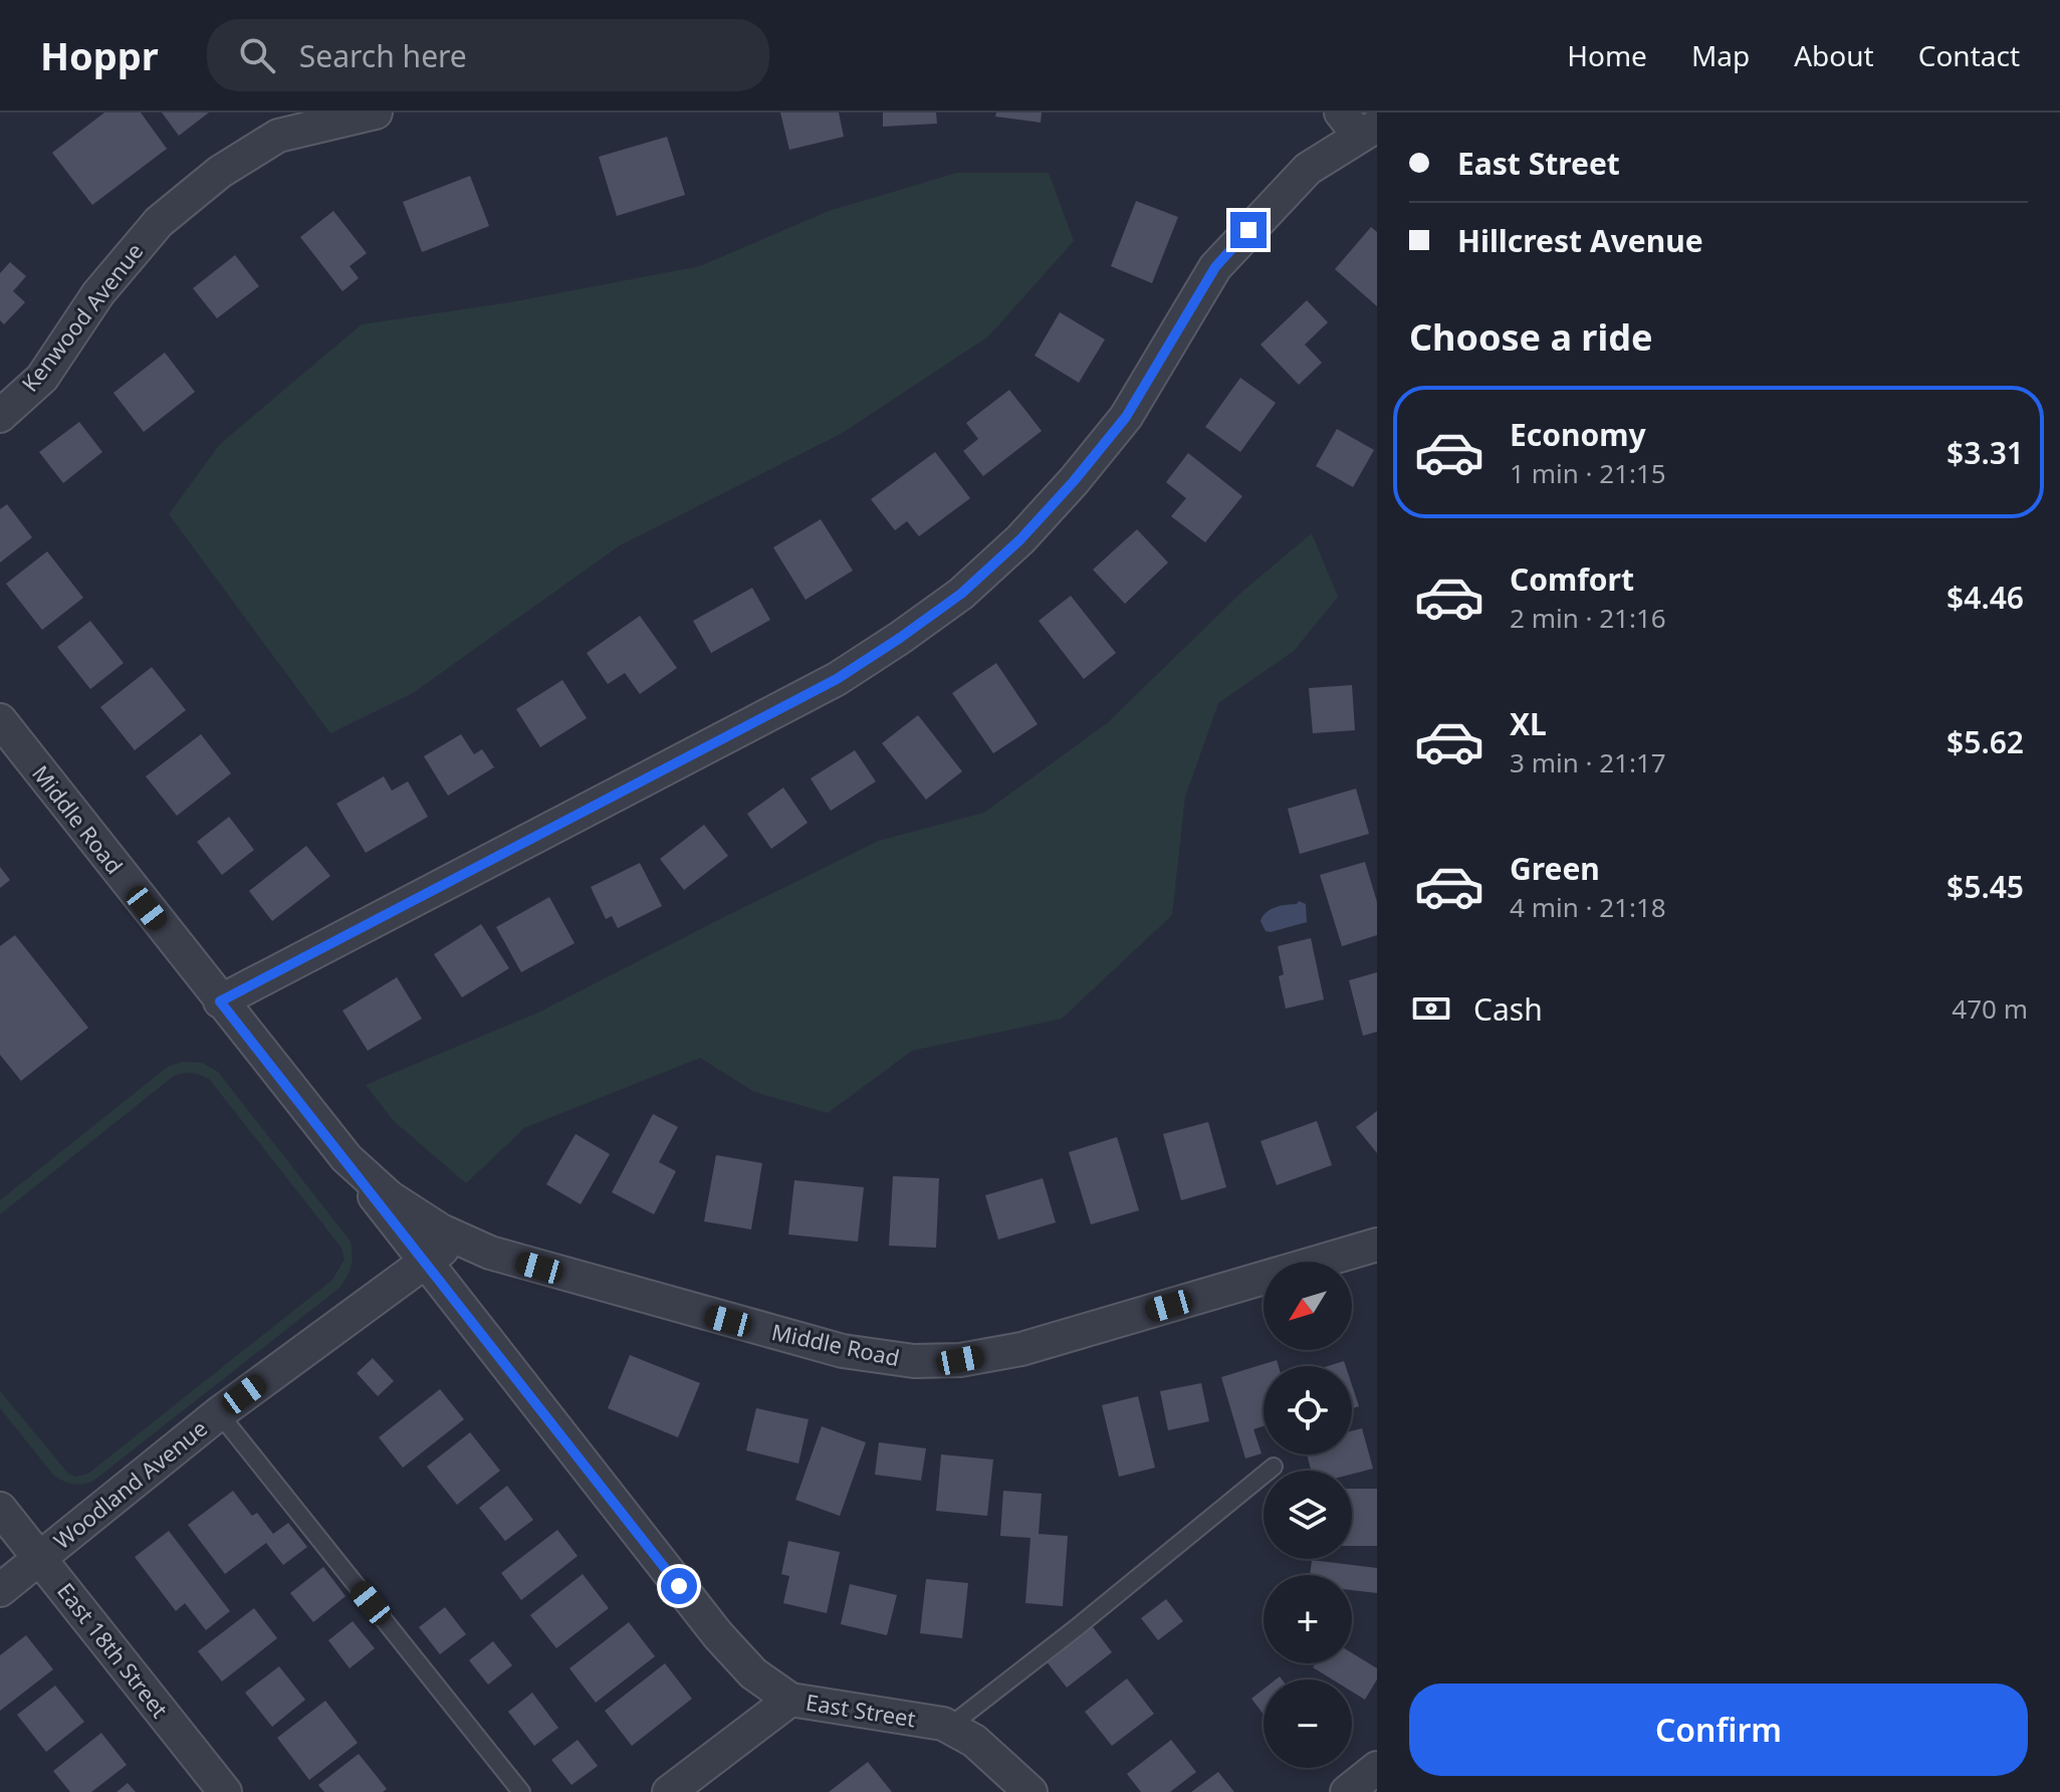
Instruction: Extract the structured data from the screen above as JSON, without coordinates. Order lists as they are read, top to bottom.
{
  "streets": {
    "street": [
      "Kenwood Avenue",
      "Middle Road",
      "Woodland Avenue",
      "East 18th Street",
      "East Street"
    ]
  },
  "crossings": [
    ["Middle Road", "Woodland Avenue"],
    ["Middle Road", "East Street"],
    ["Woodland Avenue", "East 18th Street"],
    ["Woodland Avenue", "East Street"]
  ],
  "north": "bottom left",
  "page": {
    "header": "Hoppr",
    "search": "Search here",
    "nav": [
      "Home",
      "Map",
      "About",
      "Contact"
    ],
    "banner": ["East Street", "Hillcrest Avenue"],
    "heading": "Choose a ride",
    "list": [
      {
        "name": "Economy",
        "note": "1 min · 21:15",
        "value": "$3.31"
      },
      {
        "name": "Comfort",
        "note": "2 min · 21:16",
        "value": "$4.46"
      },
      {
        "name": "XL",
        "note": "3 min · 21:17",
        "value": "$5.62"
      },
      {
        "name": "Green",
        "note": "4 min · 21:18",
        "value": "$5.45"
      }
    ],
    "pay": ["Cash", "470 m"],
    "map_buttons": ["+", "−"],
    "buttons": "Confirm"
  }
}
